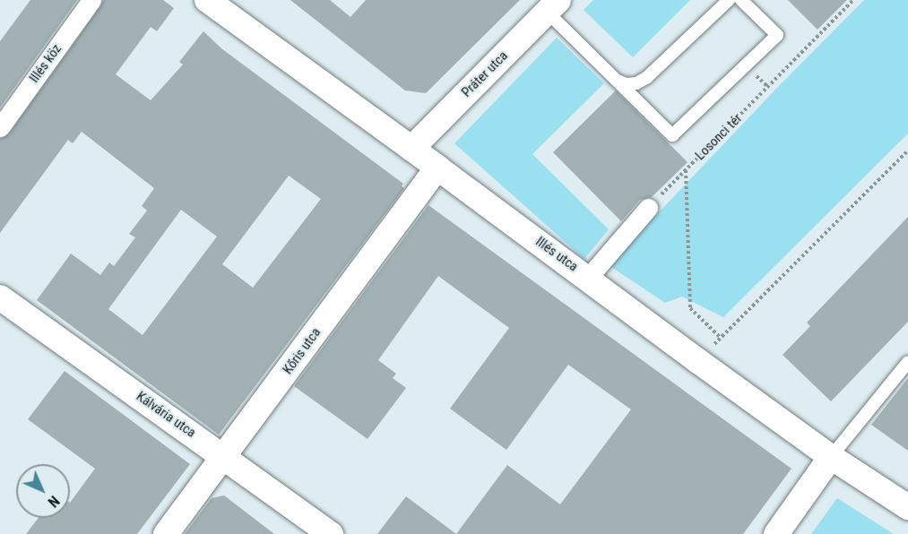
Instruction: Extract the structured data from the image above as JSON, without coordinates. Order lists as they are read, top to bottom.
{
  "streets": {
    "street": [
      "Illés köz",
      "Práter utca",
      "Illés utca",
      "Kőris utca",
      "Kálvária utca"
    ],
    "path": ["Losonci tér"]
  },
  "crossings": [
    ["Práter utca", "Illés utca"],
    ["Illés utca", "Kőris utca"],
    ["Kőris utca", "Kálvária utca"]
  ],
  "north": "bottom right"
}
